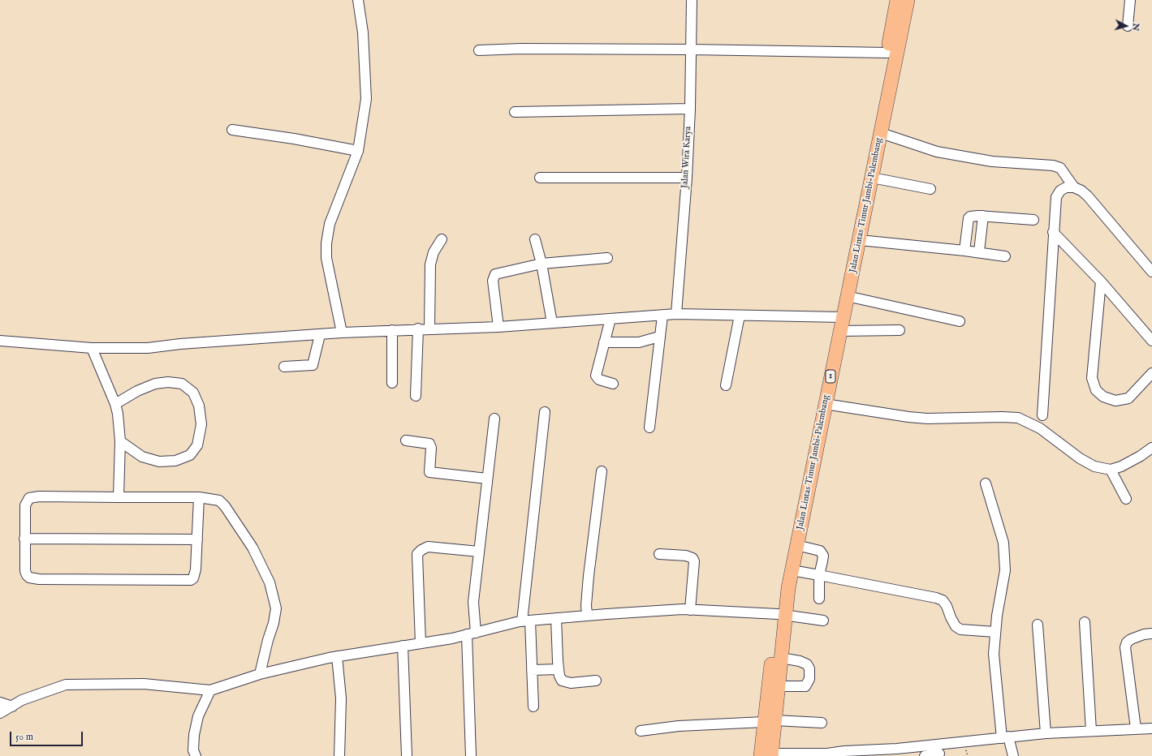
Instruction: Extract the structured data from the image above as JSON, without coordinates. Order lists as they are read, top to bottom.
{
  "streets": {
    "highway": ["Jalan Lintas Timur Jambi-Palembang", "1"],
    "street": ["Jalan Wira Karya"]
  },
  "scale_bar": "50 m",
  "north": "right"
}
